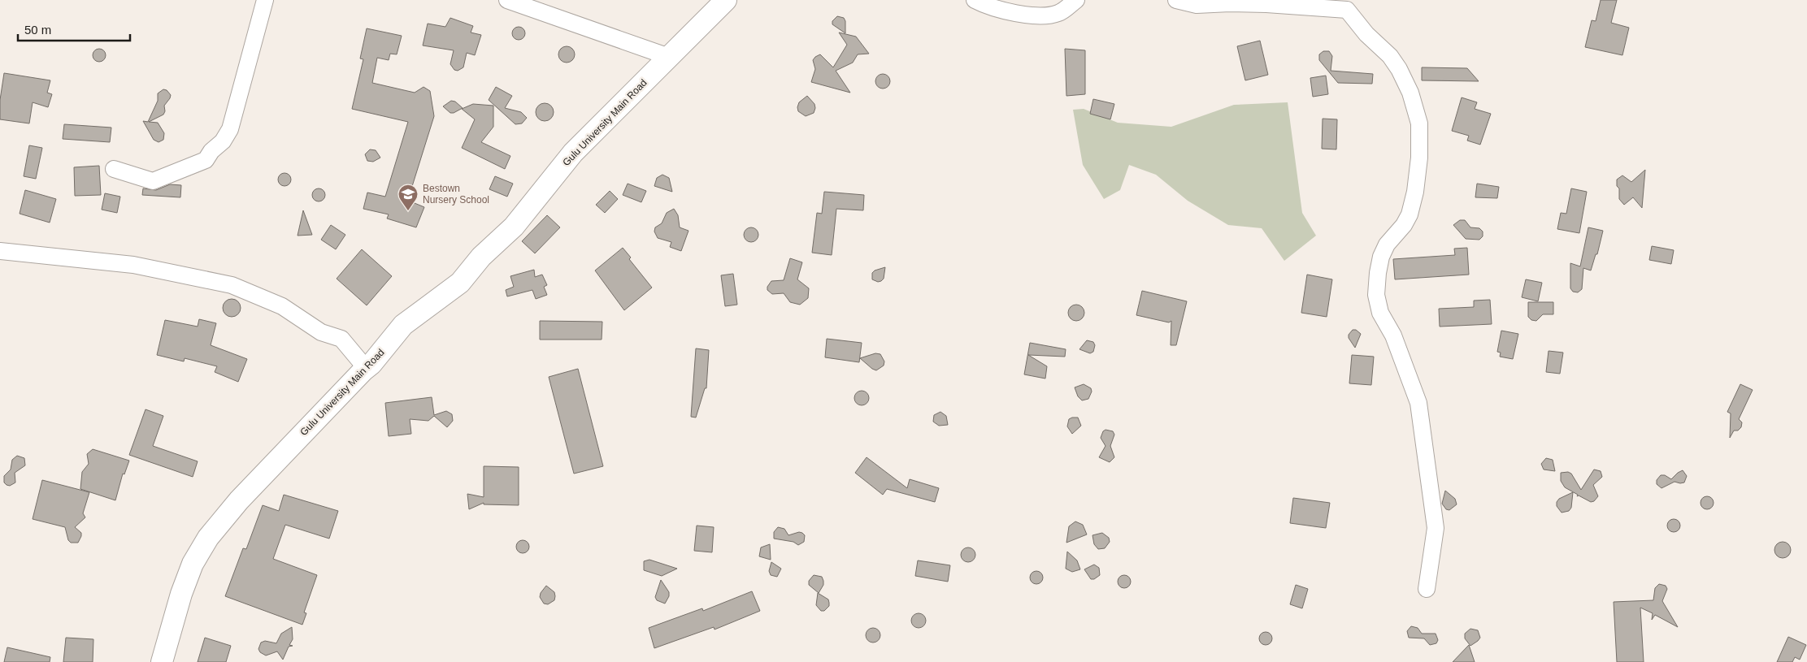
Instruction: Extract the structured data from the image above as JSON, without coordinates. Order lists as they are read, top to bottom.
{
  "streets": {
    "street": ["Gulu University Main Road"]
  },
  "places": {
    "school or university": ["Bestown Nursery School"]
  },
  "scale_bar": "50 m"
}
